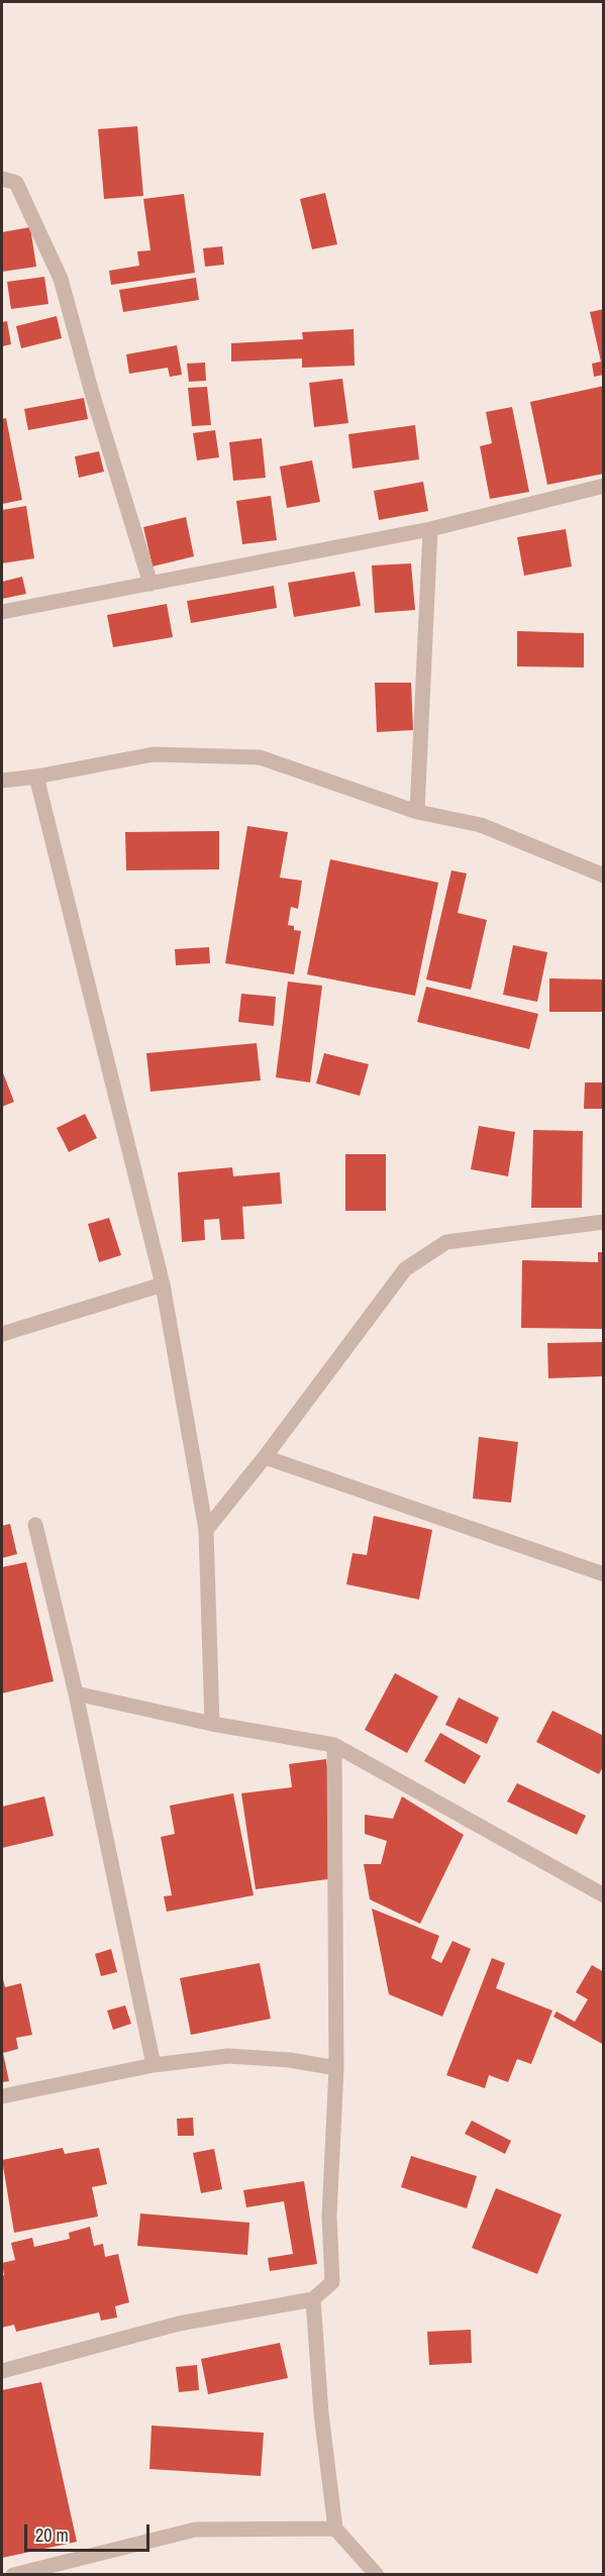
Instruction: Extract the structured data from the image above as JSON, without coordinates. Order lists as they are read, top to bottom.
{
  "scale_bar": "20 m"
}
